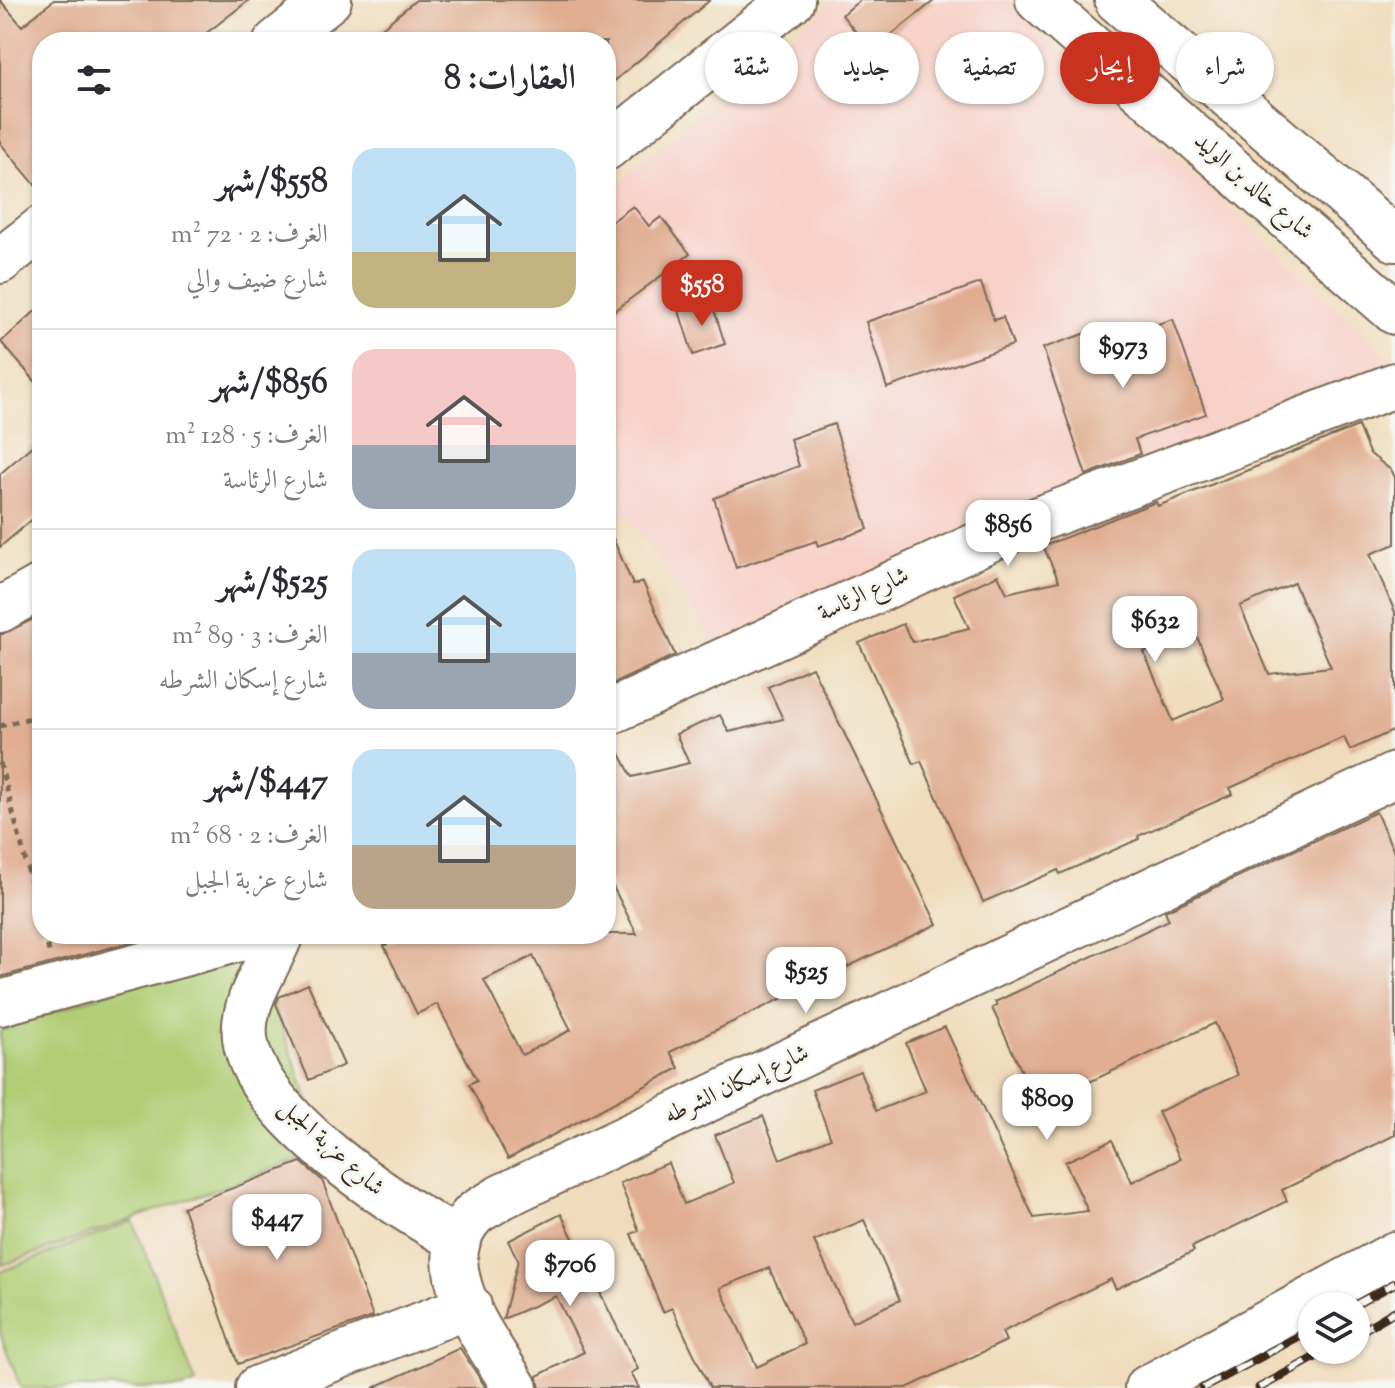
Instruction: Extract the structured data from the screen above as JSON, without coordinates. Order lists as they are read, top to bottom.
{
  "streets": {
    "street": [
      "شارع خالد بن الوليد",
      "شارع الرئاسة",
      "شارع إسكان الشرطه",
      "شارع عزبة الجبل"
    ]
  },
  "crossings": [
    ["شارع إسكان الشرطه", "شارع عزبة الجبل"]
  ],
  "page": {
    "chip": [
      "شراء",
      "إيجار",
      "تصفية",
      "جديد",
      "شقة"
    ],
    "heading": "العقارات: 8",
    "list": [
      {
        "name": "$558/شهر",
        "note": "الغرف: 2 · 72 m² · شارع ضيف والي"
      },
      {
        "name": "$856/شهر",
        "note": "الغرف: 5 · 128 m² · شارع الرئاسة"
      },
      {
        "name": "$525/شهر",
        "note": "الغرف: 3 · 89 m² · شارع إسكان الشرطه"
      },
      {
        "name": "$447/شهر",
        "note": "الغرف: 2 · 68 m² · شارع عزبة الجبل"
      }
    ],
    "price": [
      "$558",
      "$973",
      "$856",
      "$632",
      "$525",
      "$809",
      "$447",
      "$706"
    ]
  }
}
